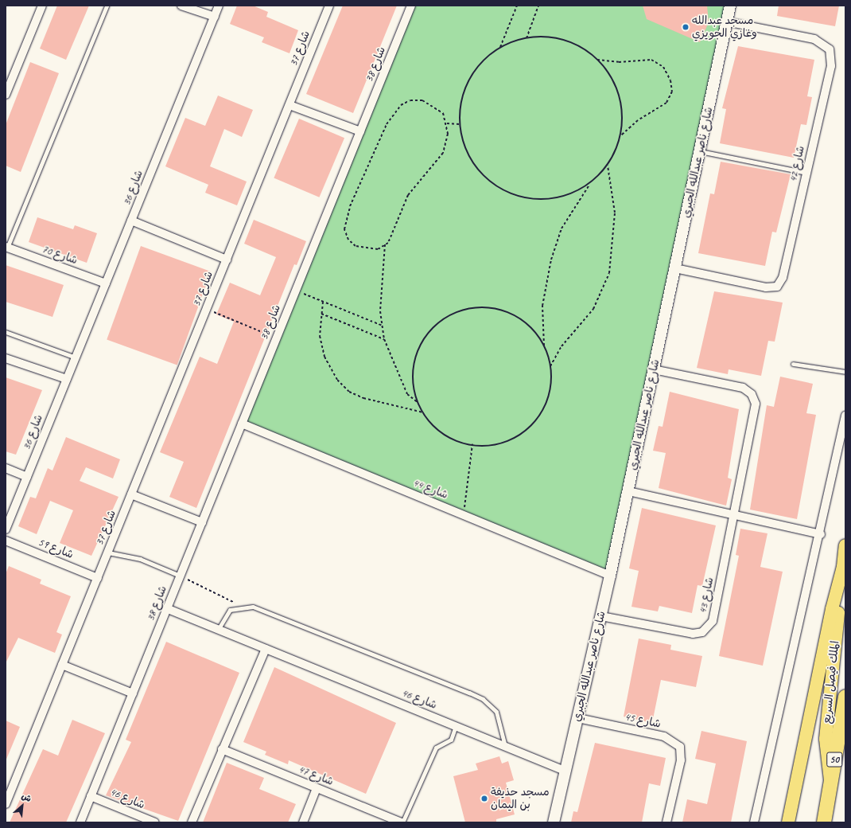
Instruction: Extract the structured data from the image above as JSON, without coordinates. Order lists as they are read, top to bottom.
{
  "streets": {
    "highway": ["الملك فيصل السريع", "50"],
    "street": [
      "شارع 37",
      "شارع 38",
      "شارع ناصر عبدالله الجبري",
      "شارع 42",
      "شارع 36",
      "شارع 70",
      "شارع 44",
      "شارع 59",
      "شارع 43",
      "شارع 46",
      "شارع 45",
      "شارع 47"
    ]
  },
  "crossings": [
    ["شارع 37", "شارع 59"],
    ["شارع 38", "شارع 44"],
    ["شارع 38", "شارع 46"],
    ["شارع ناصر عبدالله الجبري", "شارع 42"],
    ["شارع ناصر عبدالله الجبري", "شارع 44"],
    ["شارع ناصر عبدالله الجبري", "شارع 43"],
    ["شارع ناصر عبدالله الجبري", "شارع 46"],
    ["شارع ناصر عبدالله الجبري", "شارع 45"],
    ["شارع 36", "شارع 70"]
  ],
  "places": ["مسجد عبدالله وغازي الجويزي", "مسجد حذيفة بن اليمان"],
  "north": "top right"
}
